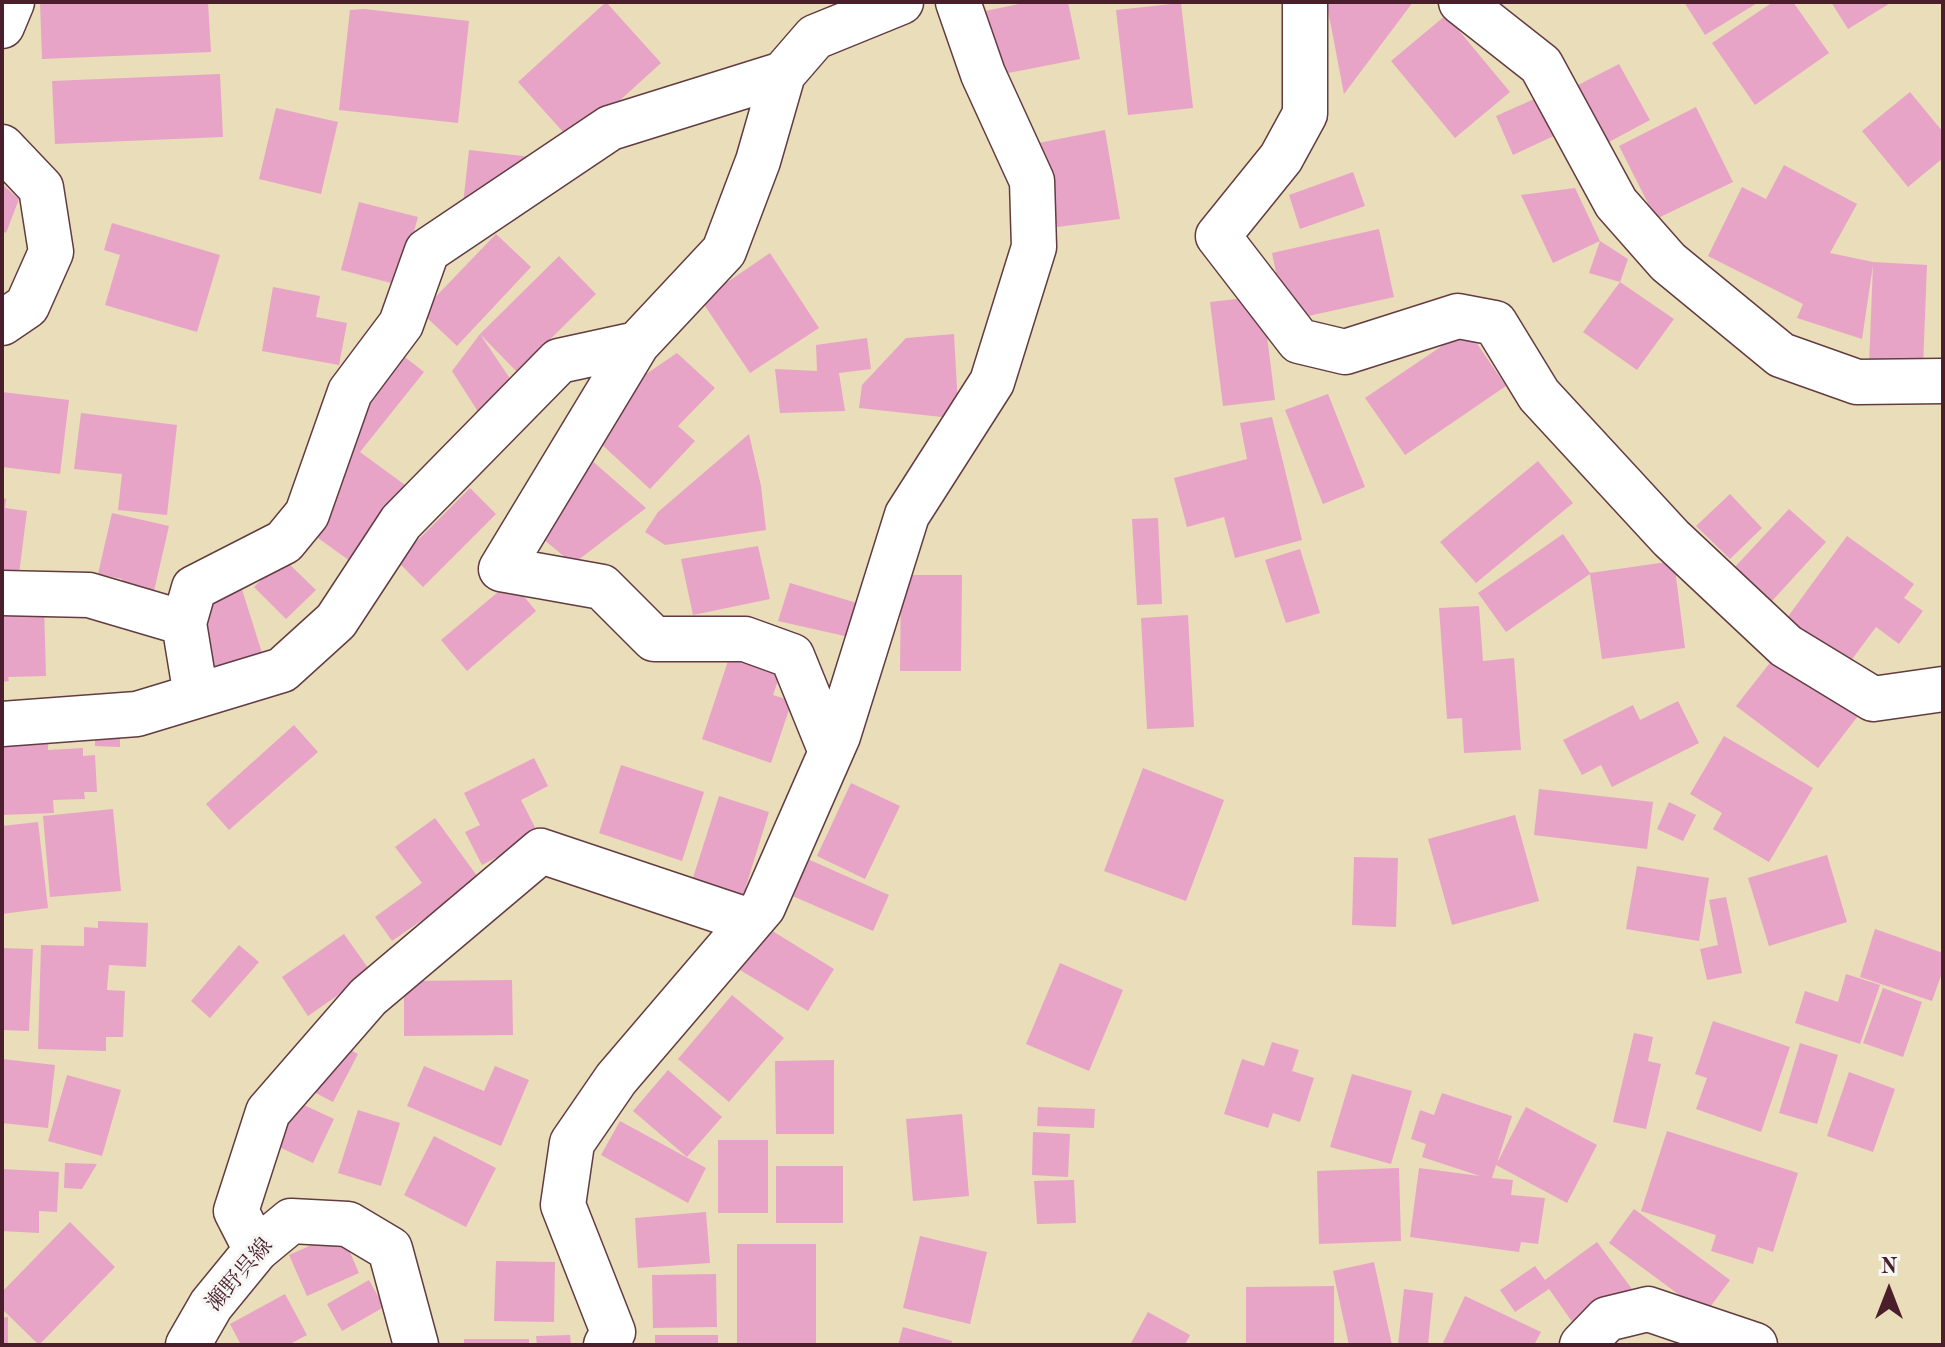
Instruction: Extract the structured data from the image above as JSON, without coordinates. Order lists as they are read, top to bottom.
{
  "streets": {
    "street": ["瀬野呉線"]
  },
  "north": "top"
}
